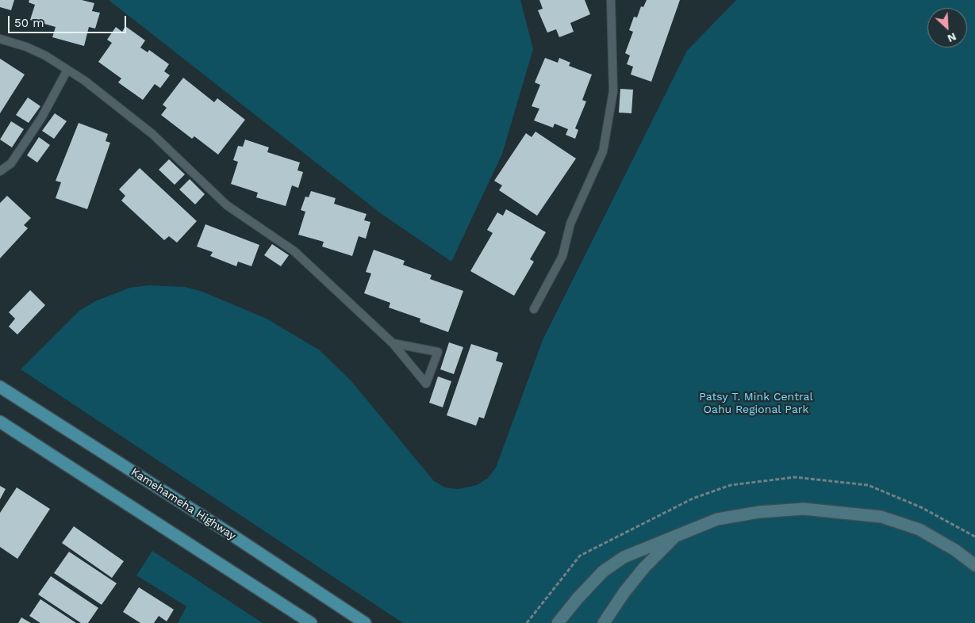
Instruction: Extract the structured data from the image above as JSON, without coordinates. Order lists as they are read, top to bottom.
{
  "streets": {
    "main road": ["Kamehameha Highway"]
  },
  "parks": ["Patsy T. Mink Central Oahu Regional Park"],
  "scale_bar": "50 m",
  "north": "bottom right"
}
